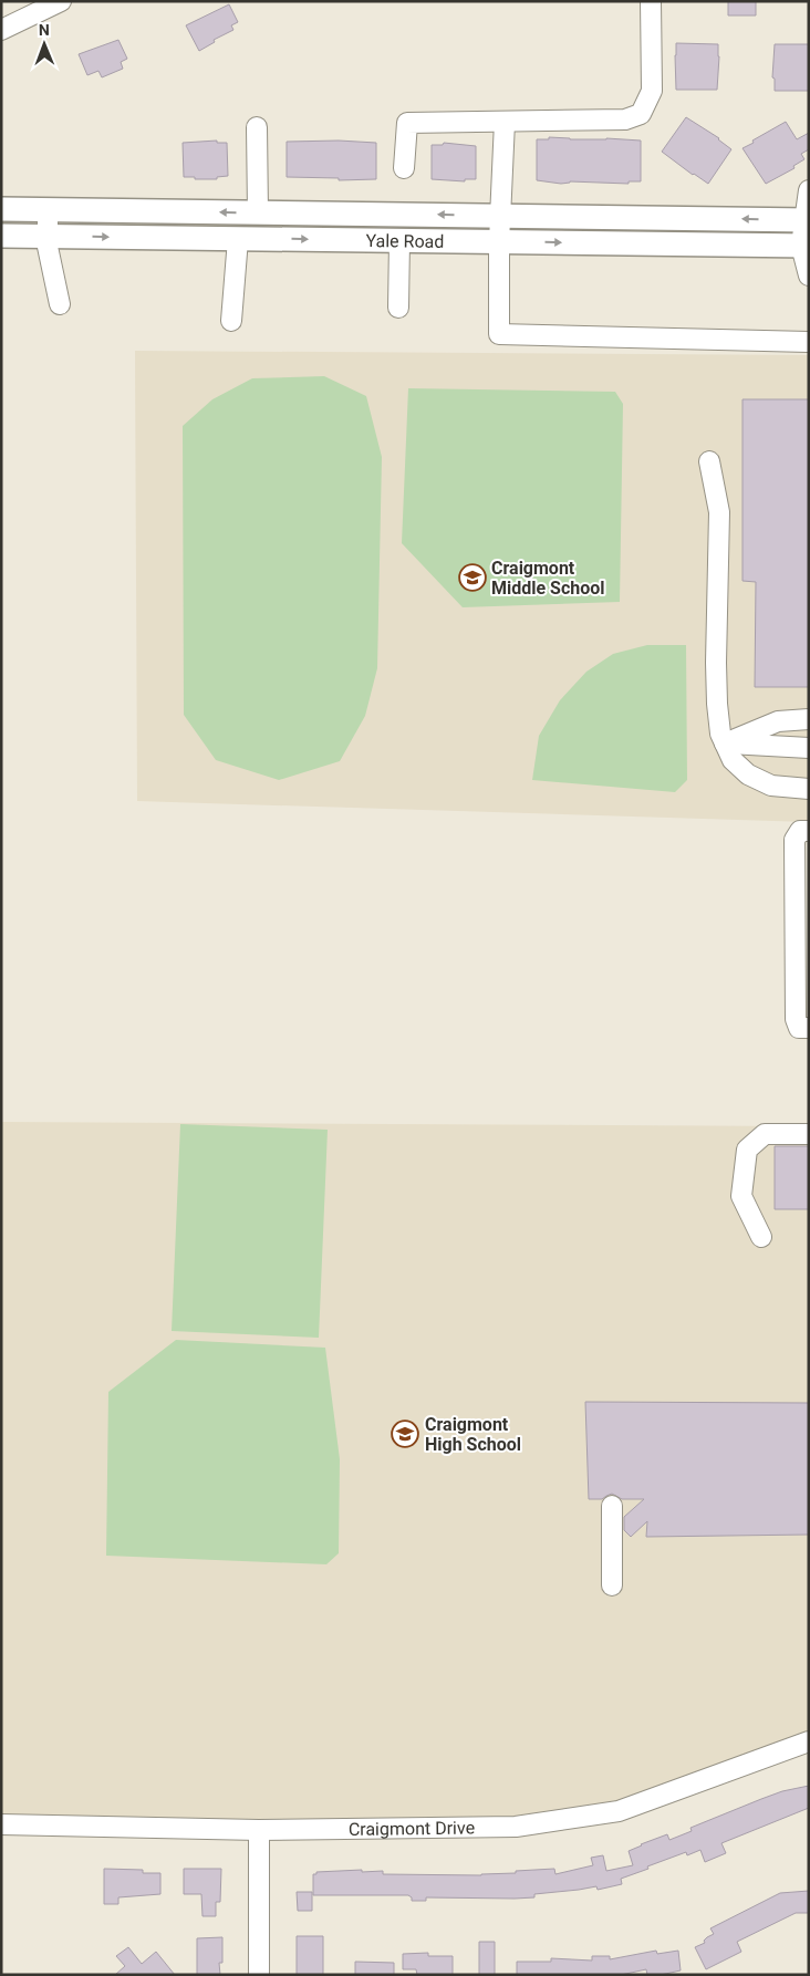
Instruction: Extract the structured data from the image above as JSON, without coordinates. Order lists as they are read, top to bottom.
{
  "streets": {
    "main road": ["Yale Road"],
    "street": ["Craigmont Drive"]
  },
  "places": {
    "school or university": ["Craigmont Middle School", "Craigmont High School"]
  },
  "north": "top"
}
